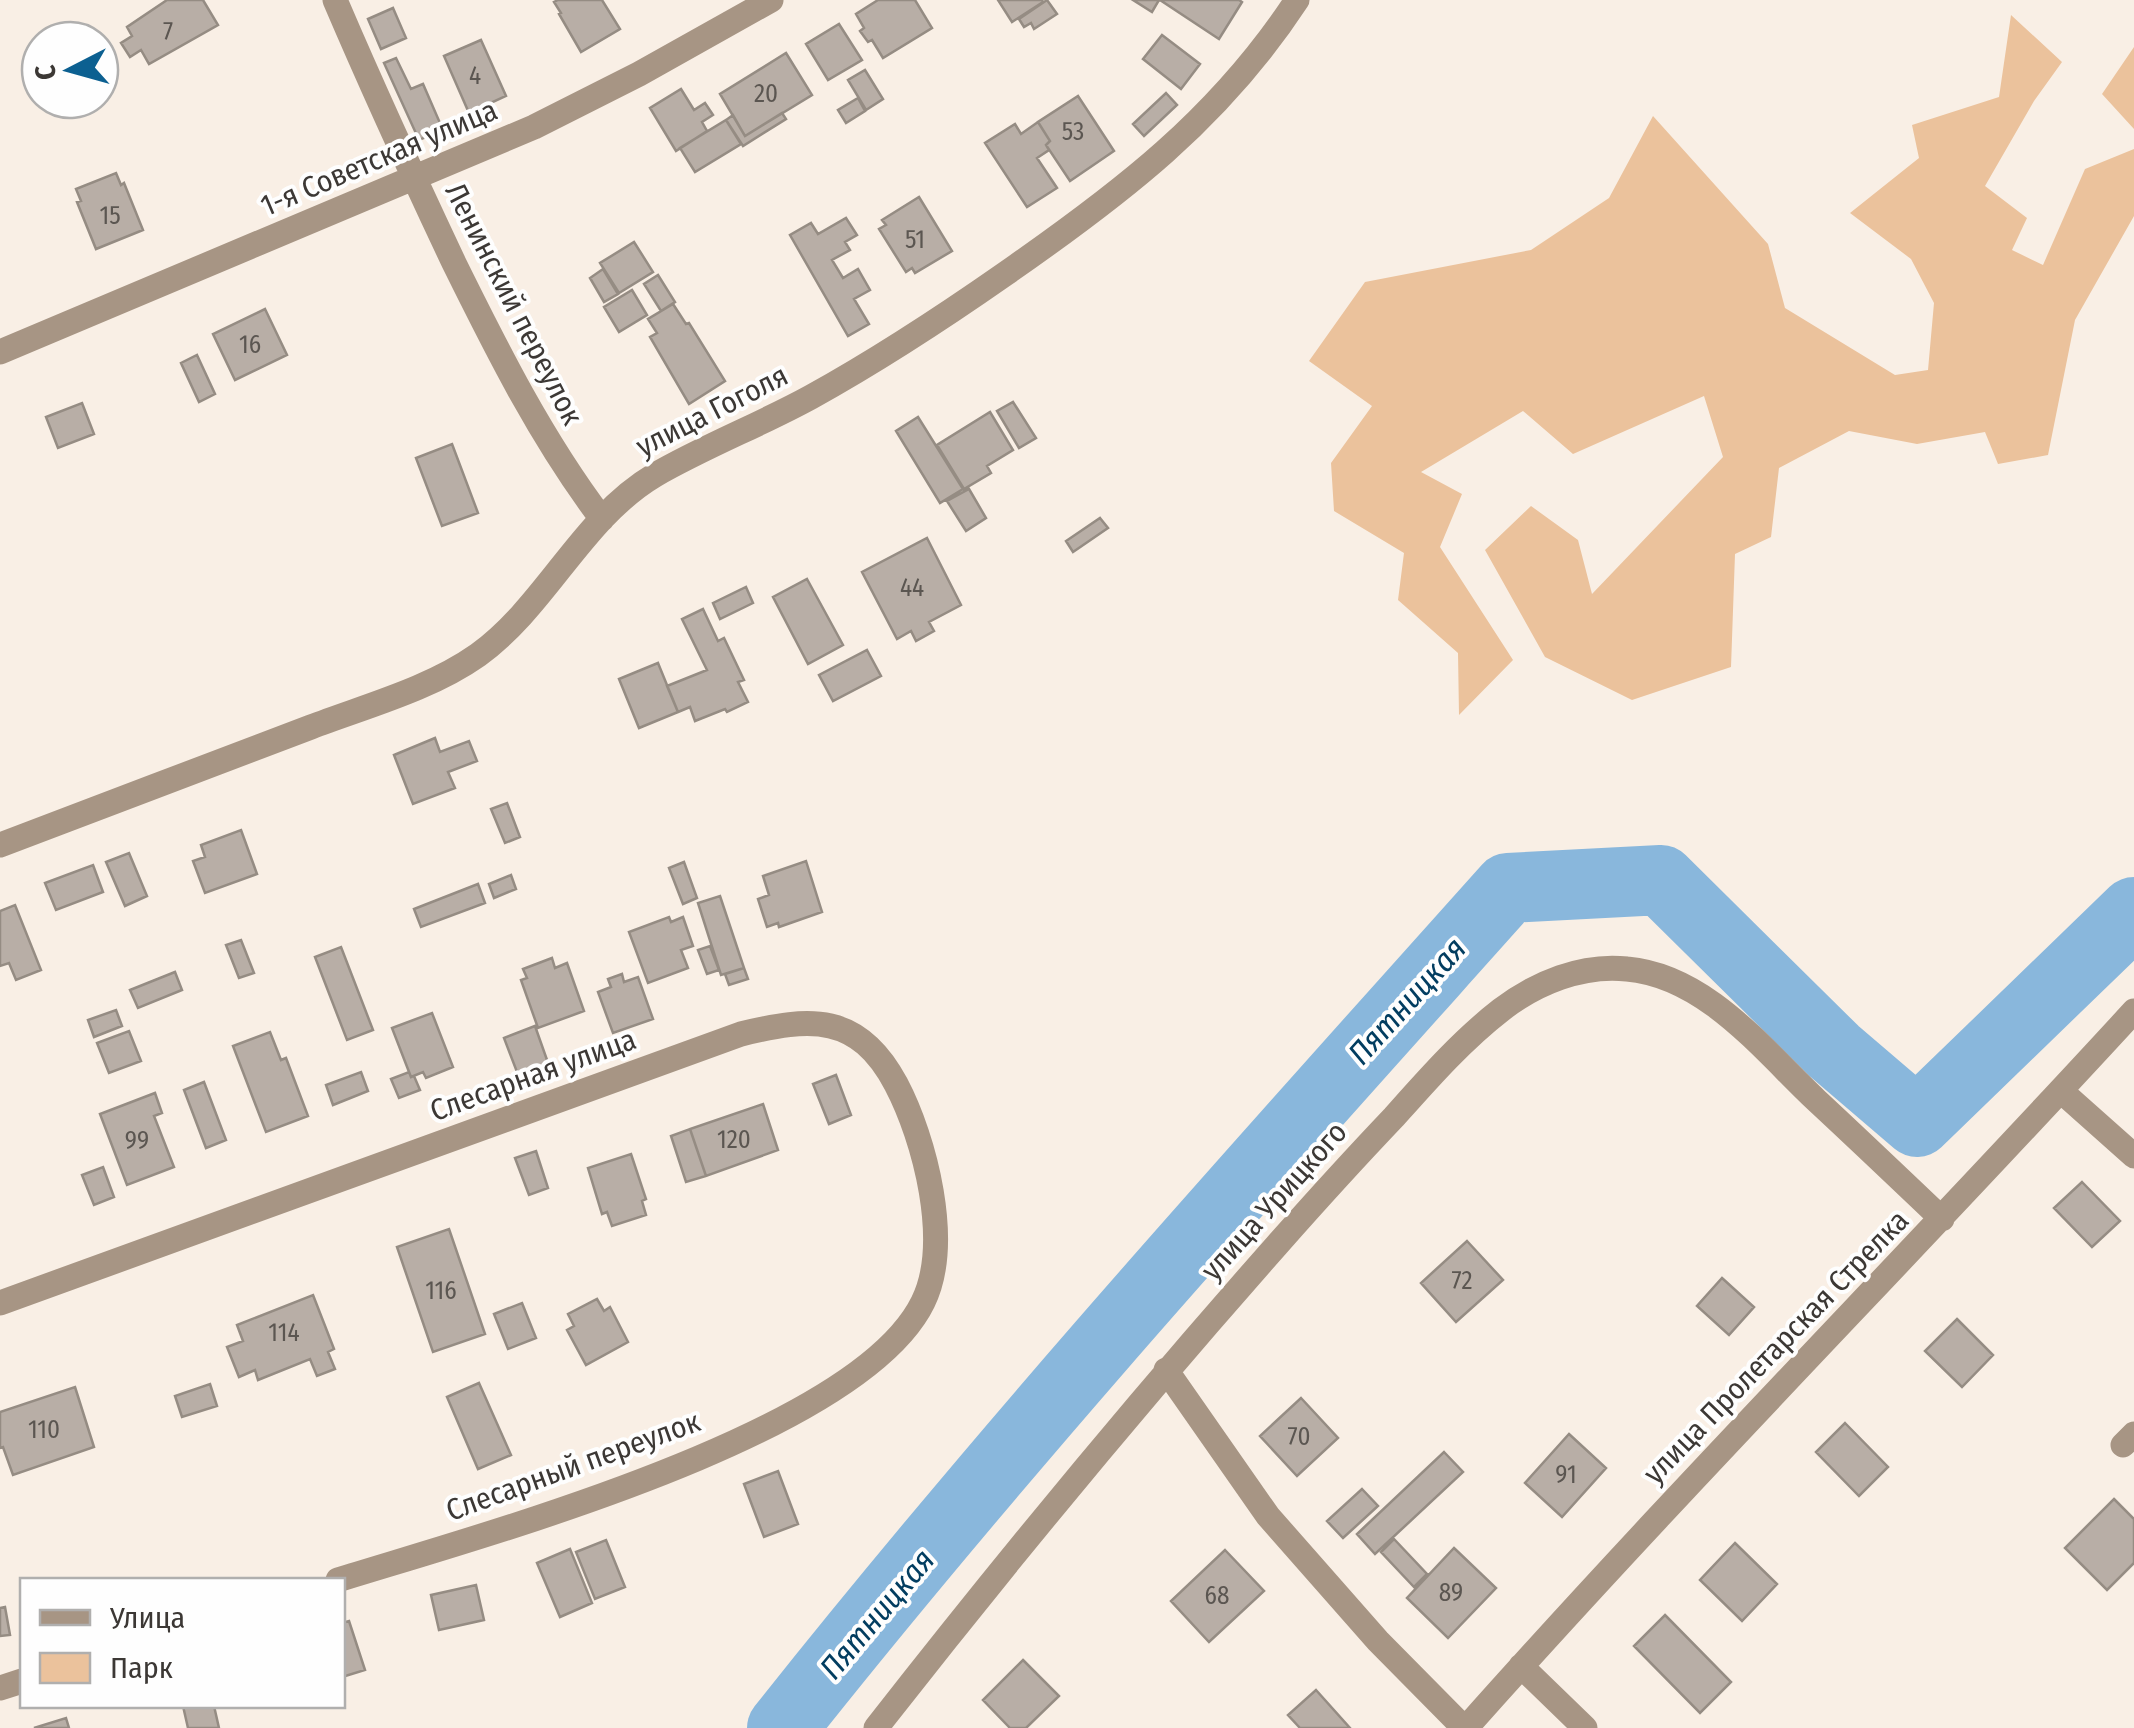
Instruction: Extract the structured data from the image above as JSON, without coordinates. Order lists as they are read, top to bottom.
{
  "streets": {
    "street": [
      "1-я Советская улица",
      "Ленинский переулок",
      "улица Гоголя",
      "Слесарная улица",
      "улица Урицкого",
      "улица Пролетарская Стрелка",
      "Слесарный переулок"
    ]
  },
  "crossings": [
    ["1-я Советская улица", "Ленинский переулок"],
    ["Ленинский переулок", "улица Гоголя"],
    ["Слесарная улица", "Слесарный переулок"],
    ["улица Урицкого", "улица Пролетарская Стрелка"]
  ],
  "water": ["Пятницкая"],
  "house_numbers": [
    "7",
    "4",
    "20",
    "53",
    "15",
    "51",
    "16",
    "44",
    "120",
    "99",
    "72",
    "116",
    "114",
    "110",
    "70",
    "91",
    "89",
    "68"
  ],
  "legend": ["Улица", "Парк"],
  "north": "left"
}
